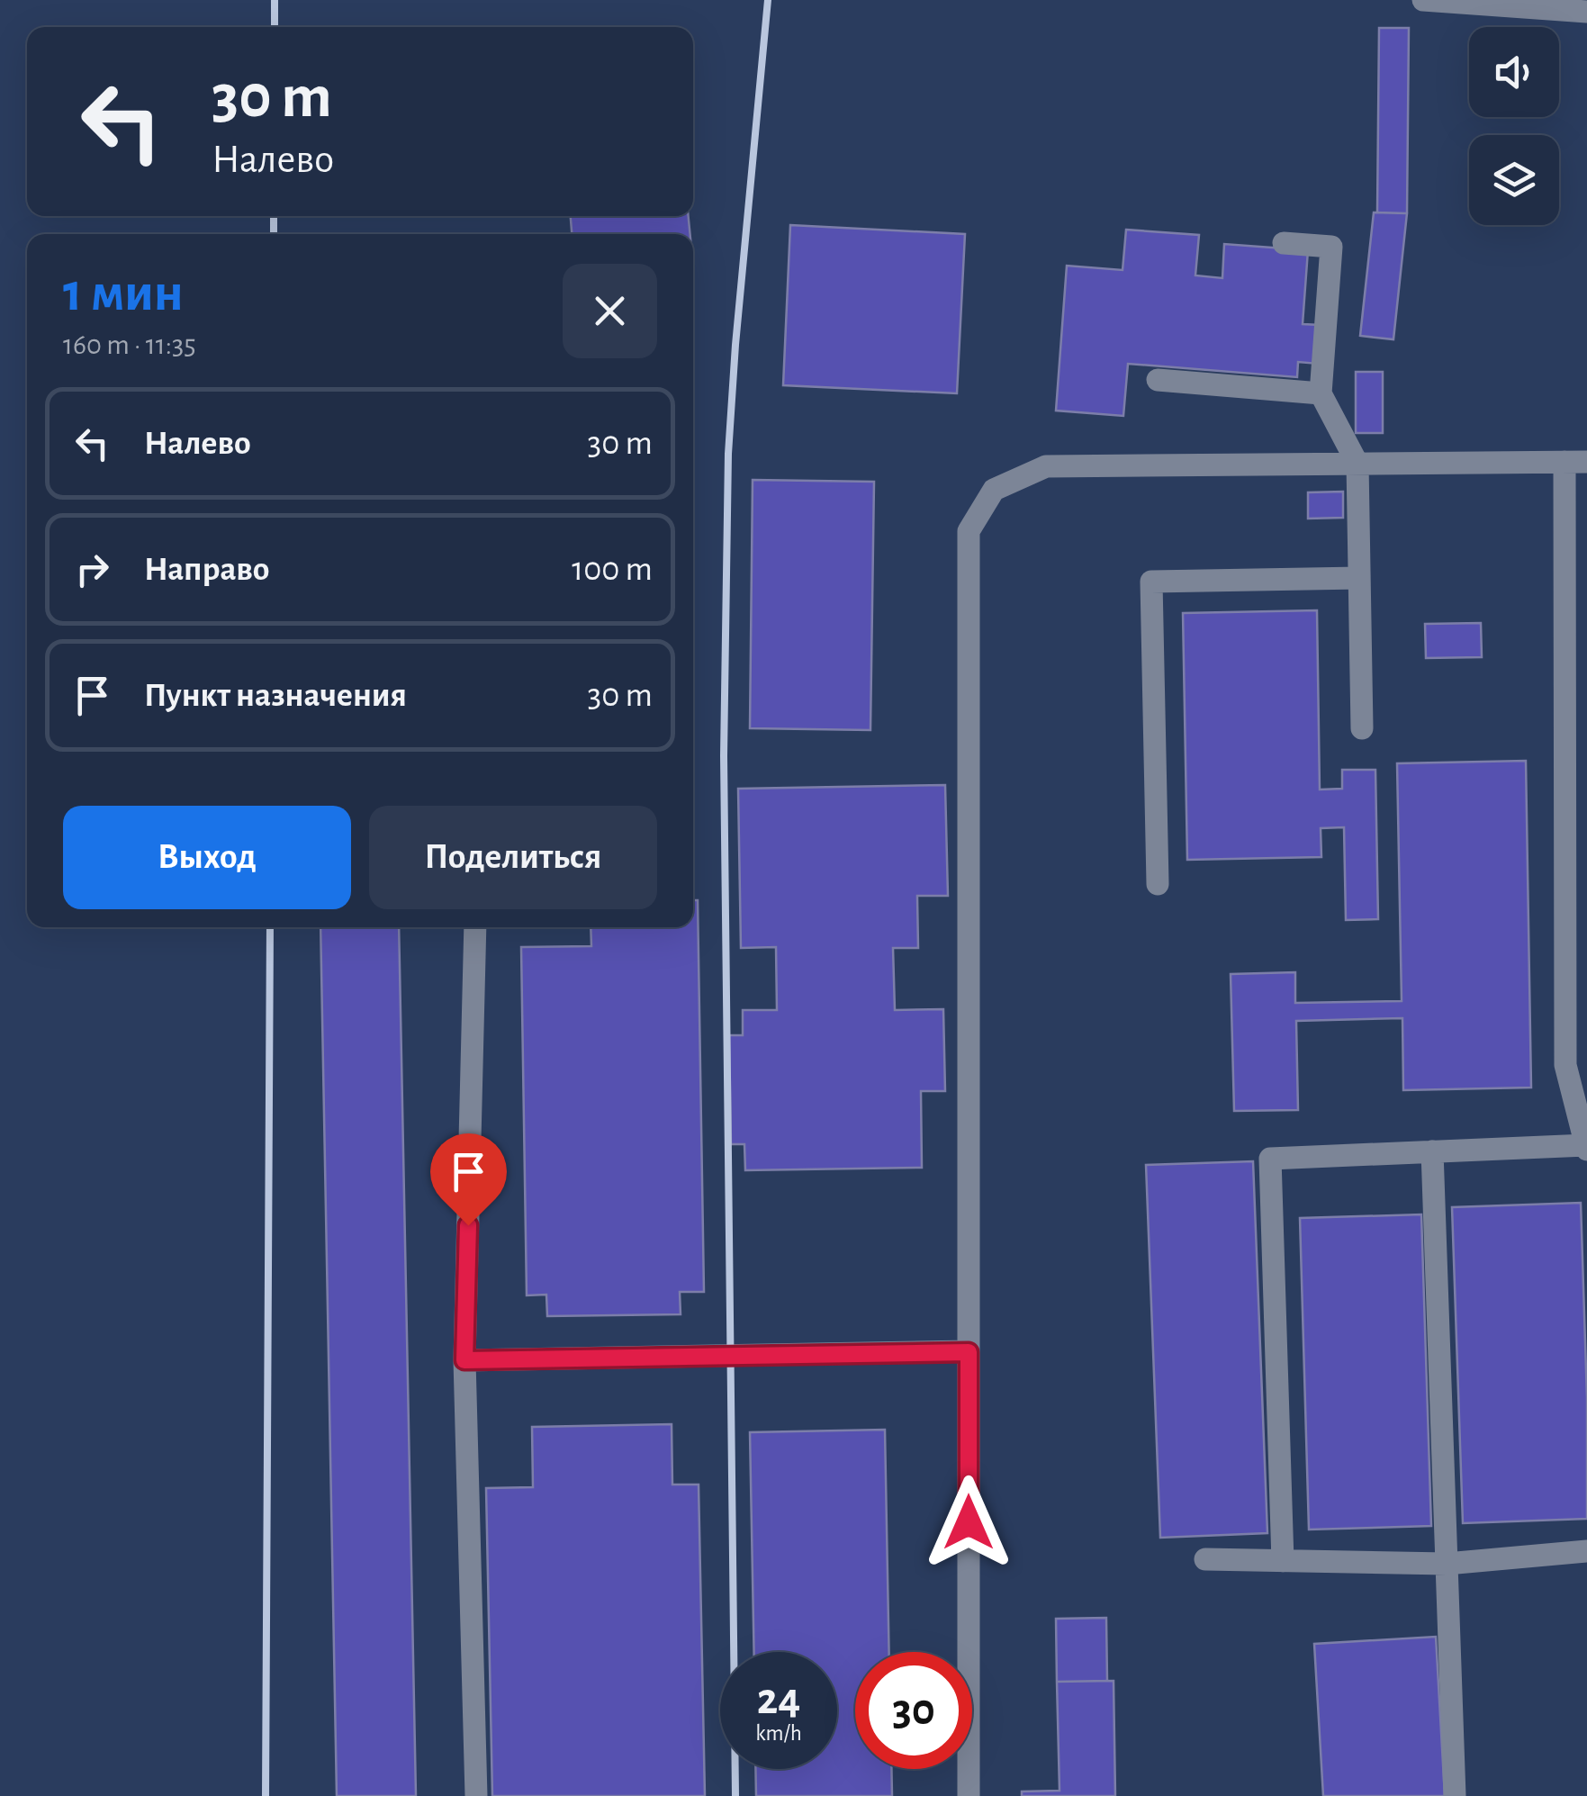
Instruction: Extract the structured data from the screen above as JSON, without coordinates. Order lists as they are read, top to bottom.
{
  "page": {
    "turn": ["30 m", "Налево"],
    "heading": ["1 мин", "160 m · 11:35"],
    "list": [
      {
        "name": "Налево",
        "value": "30 m"
      },
      {
        "name": "Направо",
        "value": "100 m"
      },
      {
        "name": "Пункт назначения",
        "value": "30 m"
      }
    ],
    "buttons": ["Выход", "Поделиться"],
    "speed": "24 km/h",
    "limit": "30"
  }
}
